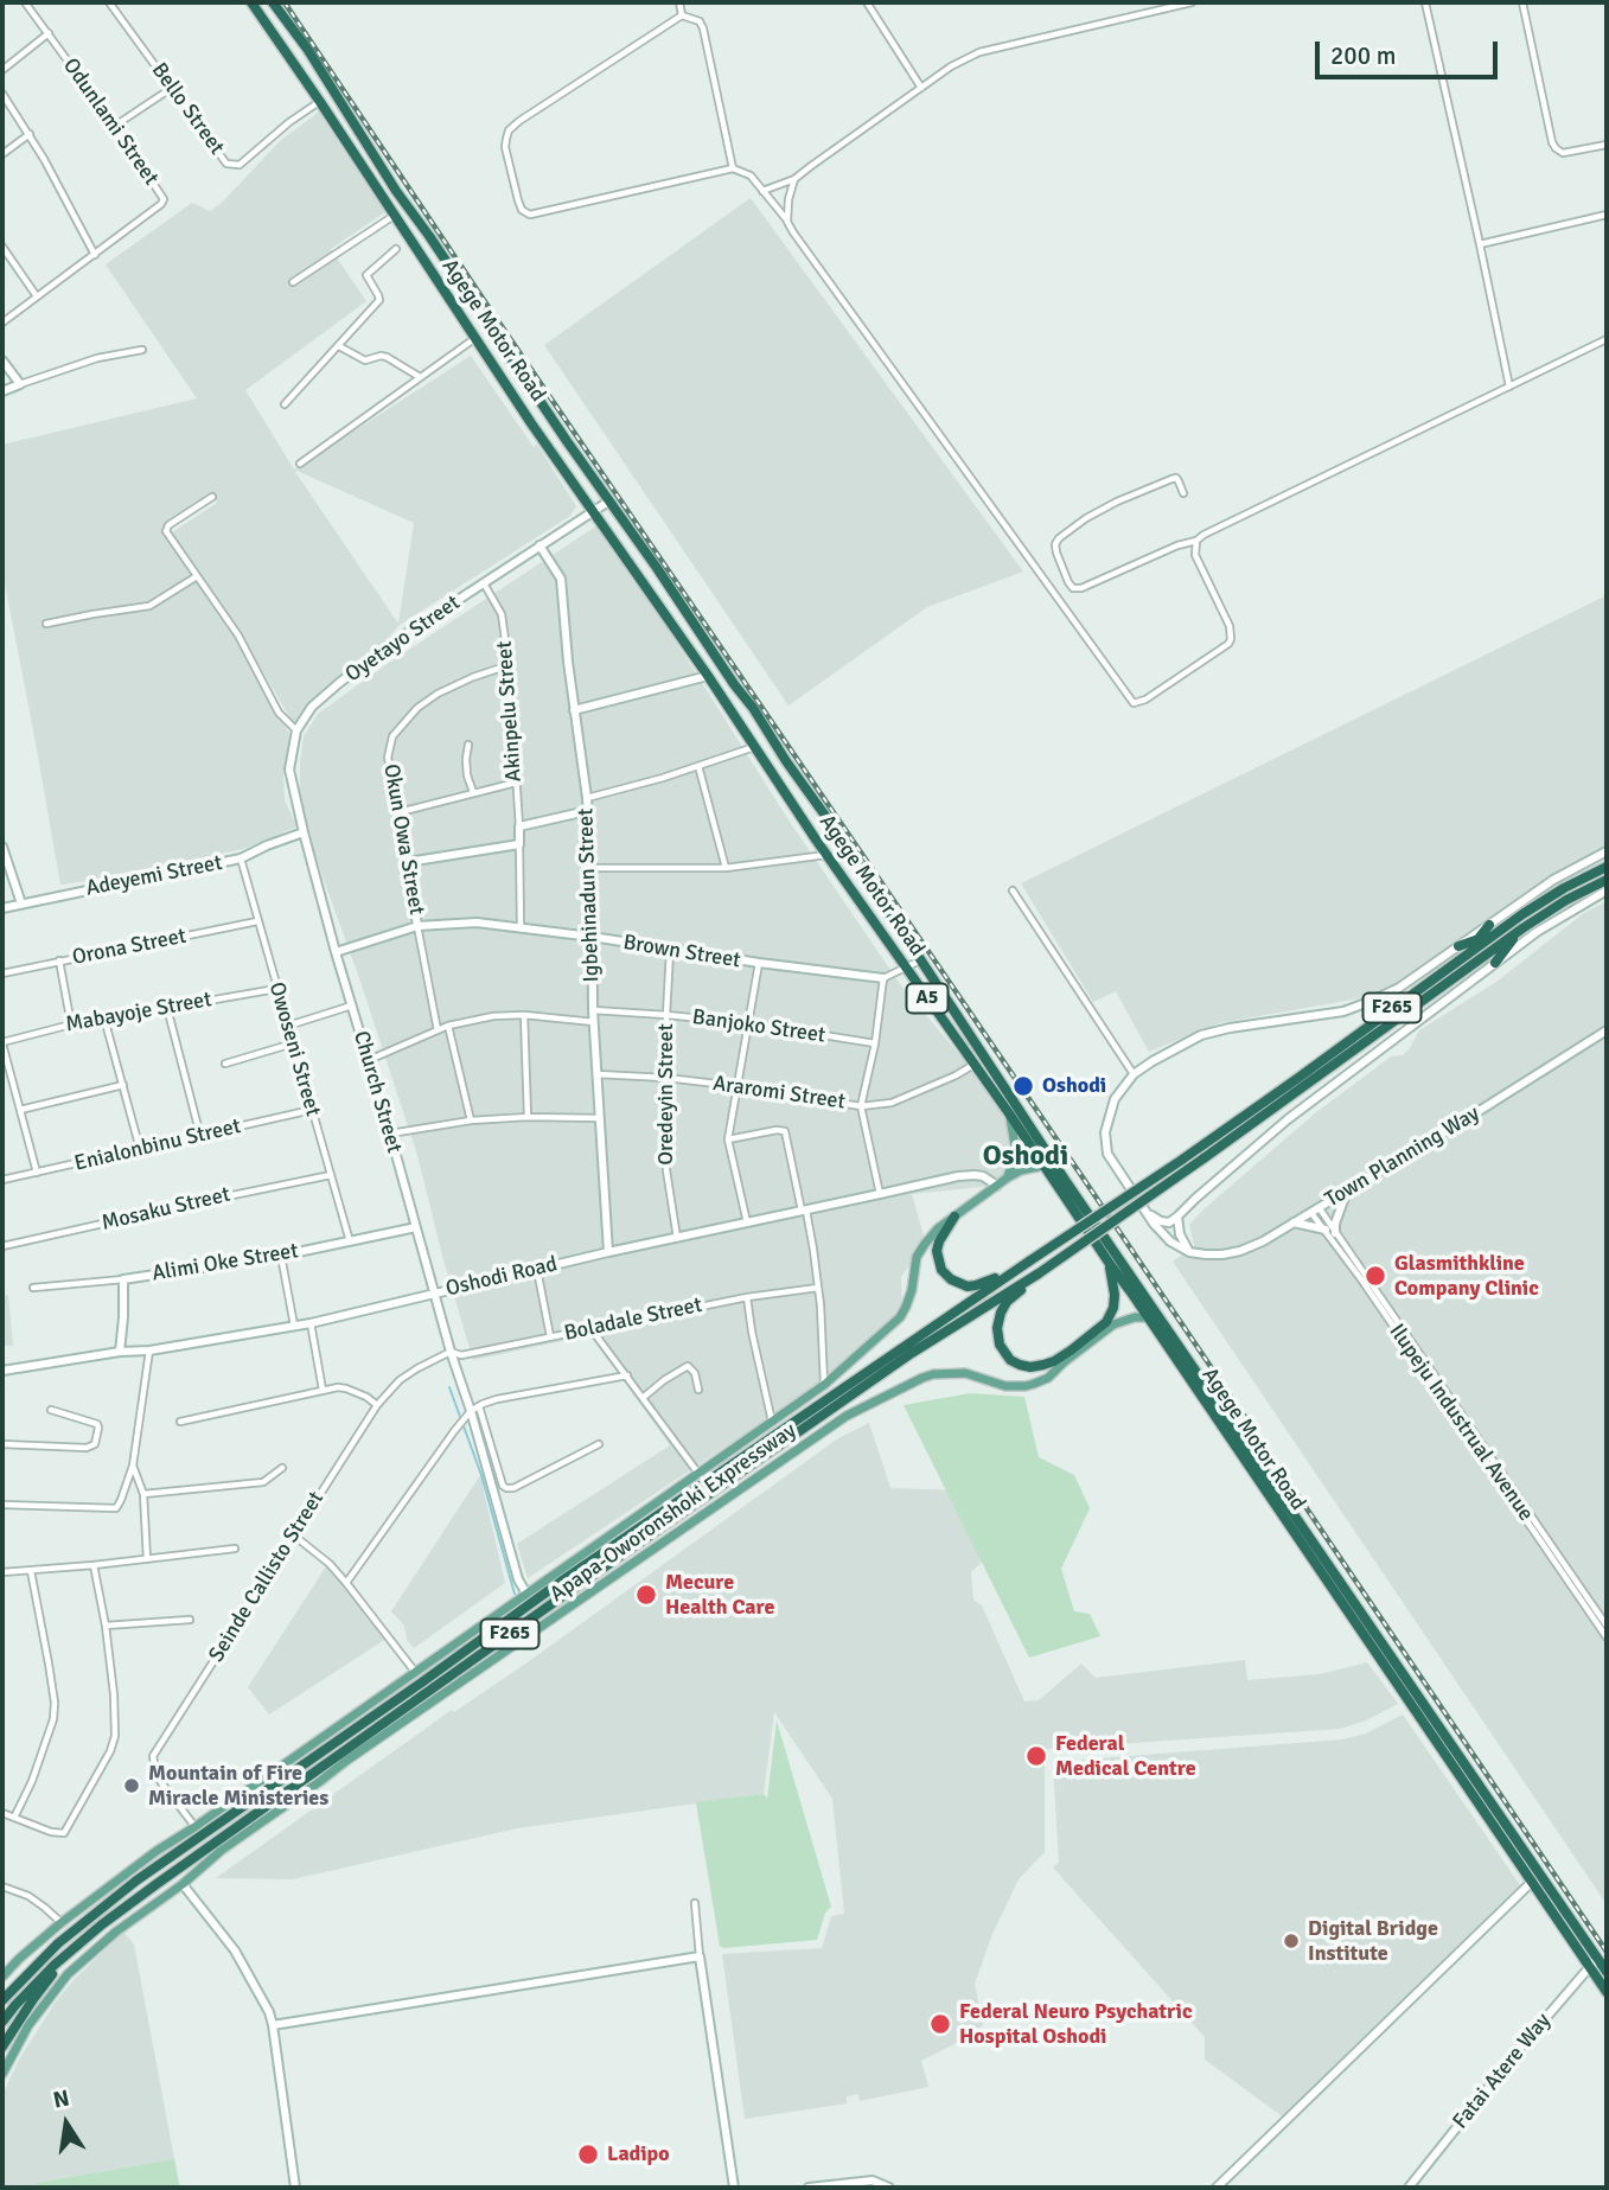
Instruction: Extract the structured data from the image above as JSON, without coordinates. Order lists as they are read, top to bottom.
{
  "streets": {
    "highway": [
      "Agege Motor Road",
      "A5",
      "F265",
      "Apapa-Oworonshoki Expressway"
    ],
    "street": [
      "Bello Street",
      "Odunlami Street",
      "Oyetayo Street",
      "Akinpelu Street",
      "Okun Owa Street",
      "Adeyemi Street",
      "Igbehinadun Street",
      "Orona Street",
      "Brown Street",
      "Mabayoje Street",
      "Banjoko Street",
      "Owoseni Street",
      "Church Street",
      "Araromi Street",
      "Oredeyin Street",
      "Enialonbinu Street",
      "Town Planning Way",
      "Mosaku Street",
      "Alimi Oke Street",
      "Oshodi Road",
      "Boladale Street",
      "Ilupeju Industrual Avenue",
      "Seinde Callisto Street",
      "Fatai Atere Way"
    ]
  },
  "crossings": [
    ["Bello Street", "Agege Motor Road"],
    ["Agege Motor Road", "Oyetayo Street"],
    ["Agege Motor Road", "Araromi Street"],
    ["Agege Motor Road", "Apapa-Oworonshoki Expressway"],
    ["Agege Motor Road", "Fatai Atere Way"],
    ["Oyetayo Street", "Akinpelu Street"],
    ["Oyetayo Street", "Adeyemi Street"],
    ["Oyetayo Street", "Igbehinadun Street"],
    ["Oyetayo Street", "Church Street"],
    ["Akinpelu Street", "Okun Owa Street"],
    ["Okun Owa Street", "Brown Street"],
    ["Adeyemi Street", "Owoseni Street"],
    ["Adeyemi Street", "Church Street"],
    ["Igbehinadun Street", "Brown Street"],
    ["Igbehinadun Street", "Banjoko Street"],
    ["Igbehinadun Street", "Araromi Street"],
    ["Igbehinadun Street", "Oshodi Road"],
    ["Orona Street", "Owoseni Street"],
    ["Brown Street", "Church Street"],
    ["Brown Street", "Oredeyin Street"],
    ["Mabayoje Street", "Owoseni Street"],
    ["Banjoko Street", "Oredeyin Street"],
    ["Owoseni Street", "Enialonbinu Street"],
    ["Owoseni Street", "Mosaku Street"],
    ["Owoseni Street", "Alimi Oke Street"],
    ["Church Street", "Alimi Oke Street"],
    ["Church Street", "Oshodi Road"],
    ["Church Street", "Boladale Street"],
    ["Church Street", "Apapa-Oworonshoki Expressway"],
    ["Church Street", "Seinde Callisto Street"],
    ["Araromi Street", "Oredeyin Street"],
    ["Oredeyin Street", "Oshodi Road"],
    ["Town Planning Way", "Ilupeju Industrual Avenue"],
    ["Town Planning Way", "Apapa-Oworonshoki Expressway"],
    ["Oshodi Road", "Apapa-Oworonshoki Expressway"],
    ["Boladale Street", "Seinde Callisto Street"],
    ["Apapa-Oworonshoki Expressway", "Seinde Callisto Street"]
  ],
  "districts": ["Oshodi"],
  "places": [
    "Oshodi",
    "Glasmithkline Company Clinic",
    "Mecure Health Care",
    "Federal Medical Centre",
    "Mountain of Fire Miracle Ministeries",
    "Digital Bridge Institute",
    "Federal Neuro Psychatric Hospital Oshodi",
    "Ladipo"
  ],
  "scale_bar": "200 m",
  "north": "top"
}
